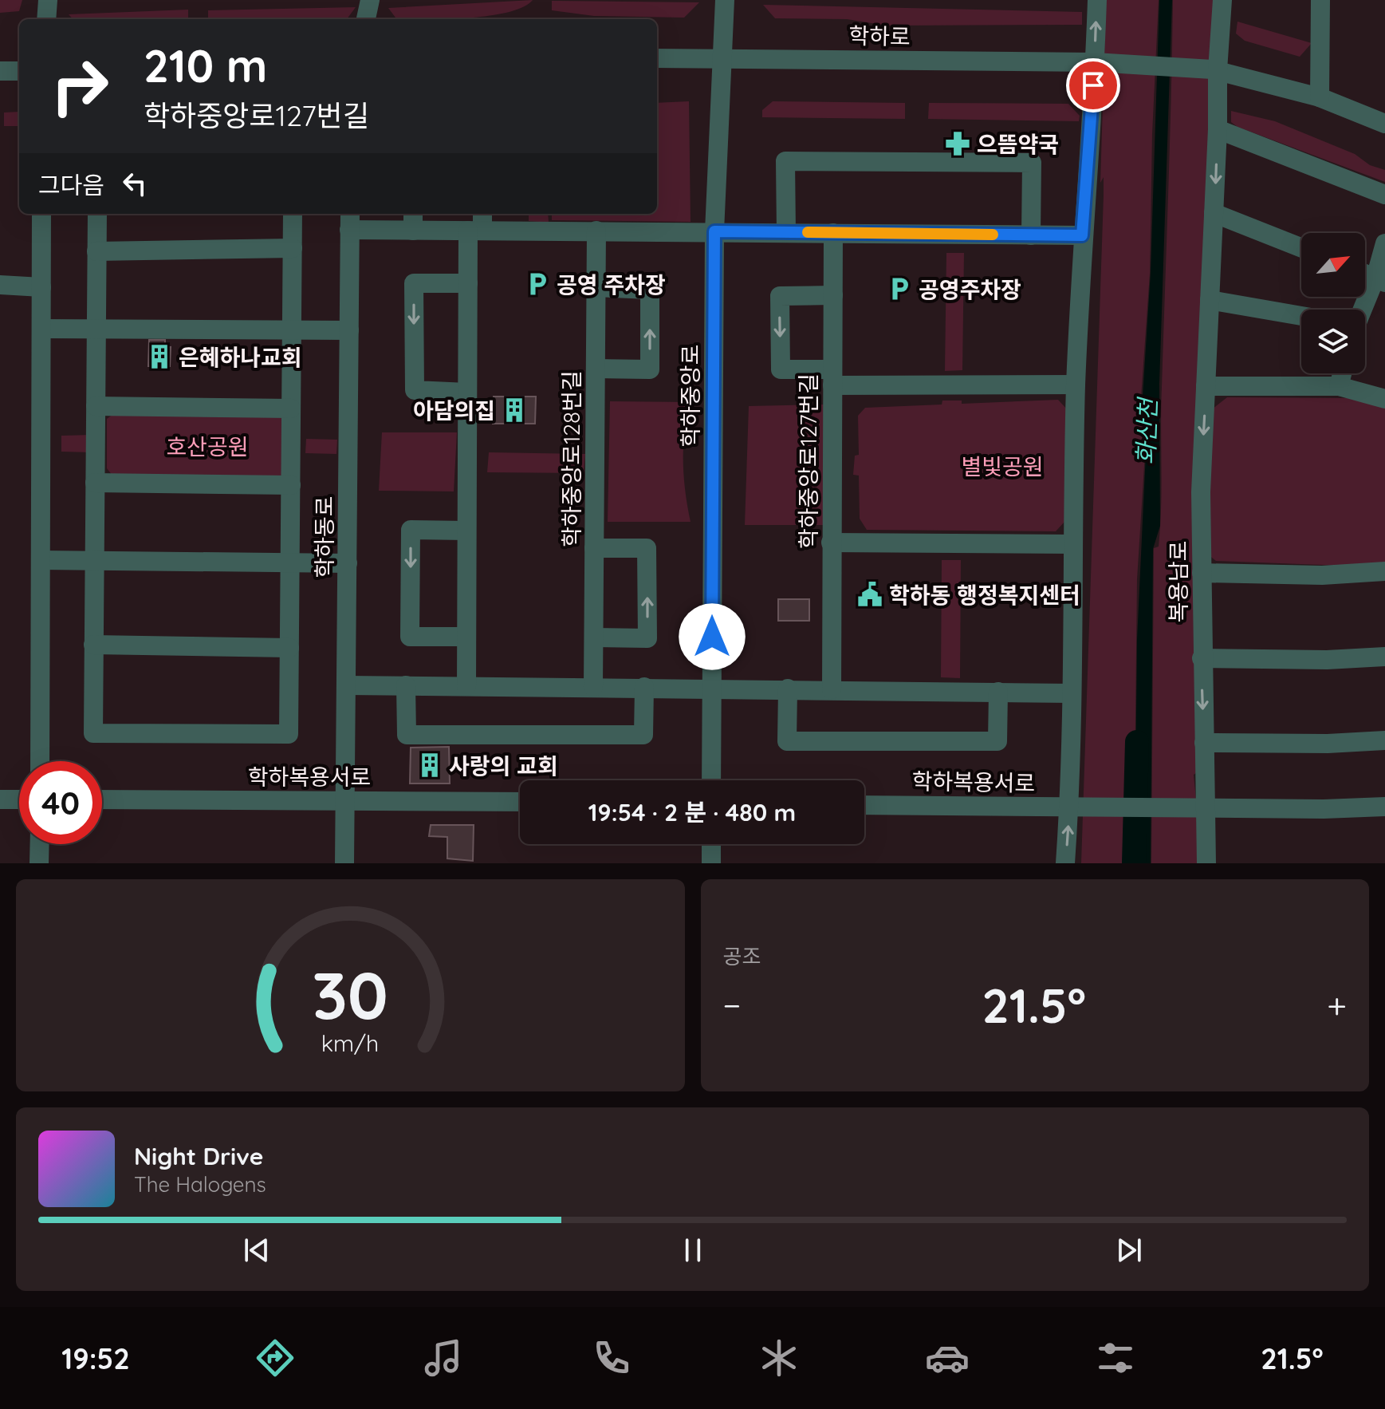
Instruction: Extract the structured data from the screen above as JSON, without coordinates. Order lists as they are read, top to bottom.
{
  "streets": {
    "street": [
      "학하로",
      "학하중앙로",
      "학하중앙로128번길",
      "학하중앙로127번길",
      "학하동로",
      "복용남로",
      "학하복용서로"
    ]
  },
  "crossings": [
    ["학하로", "학하중앙로"],
    ["학하로", "복용남로"],
    ["학하동로", "학하복용서로"],
    ["복용남로", "학하복용서로"]
  ],
  "water": ["화산천"],
  "parks": ["호산공원", "별빛공원"],
  "places": {
    "pharmacy": ["으뜸약국"],
    "parking": ["공영 주차장", "공영주차장"],
    "building": ["은혜하나교회", "아담의집", "사랑의 교회"],
    "public building": ["학하동 행정복지센터"]
  },
  "north": "top right",
  "page": {
    "turn": ["210 m", "학하중앙로127번길"],
    "then": "그다음",
    "limit": "40",
    "trip": "19:54 · 2 분 · 480 m",
    "tile": "공조",
    "heat": ["−", "21.5°", "+"],
    "song": ["Night Drive", "The Halogens"],
    "tabs": ["19:52", "21.5°"],
    "gauge": ["30", "km/h"]
  }
}
